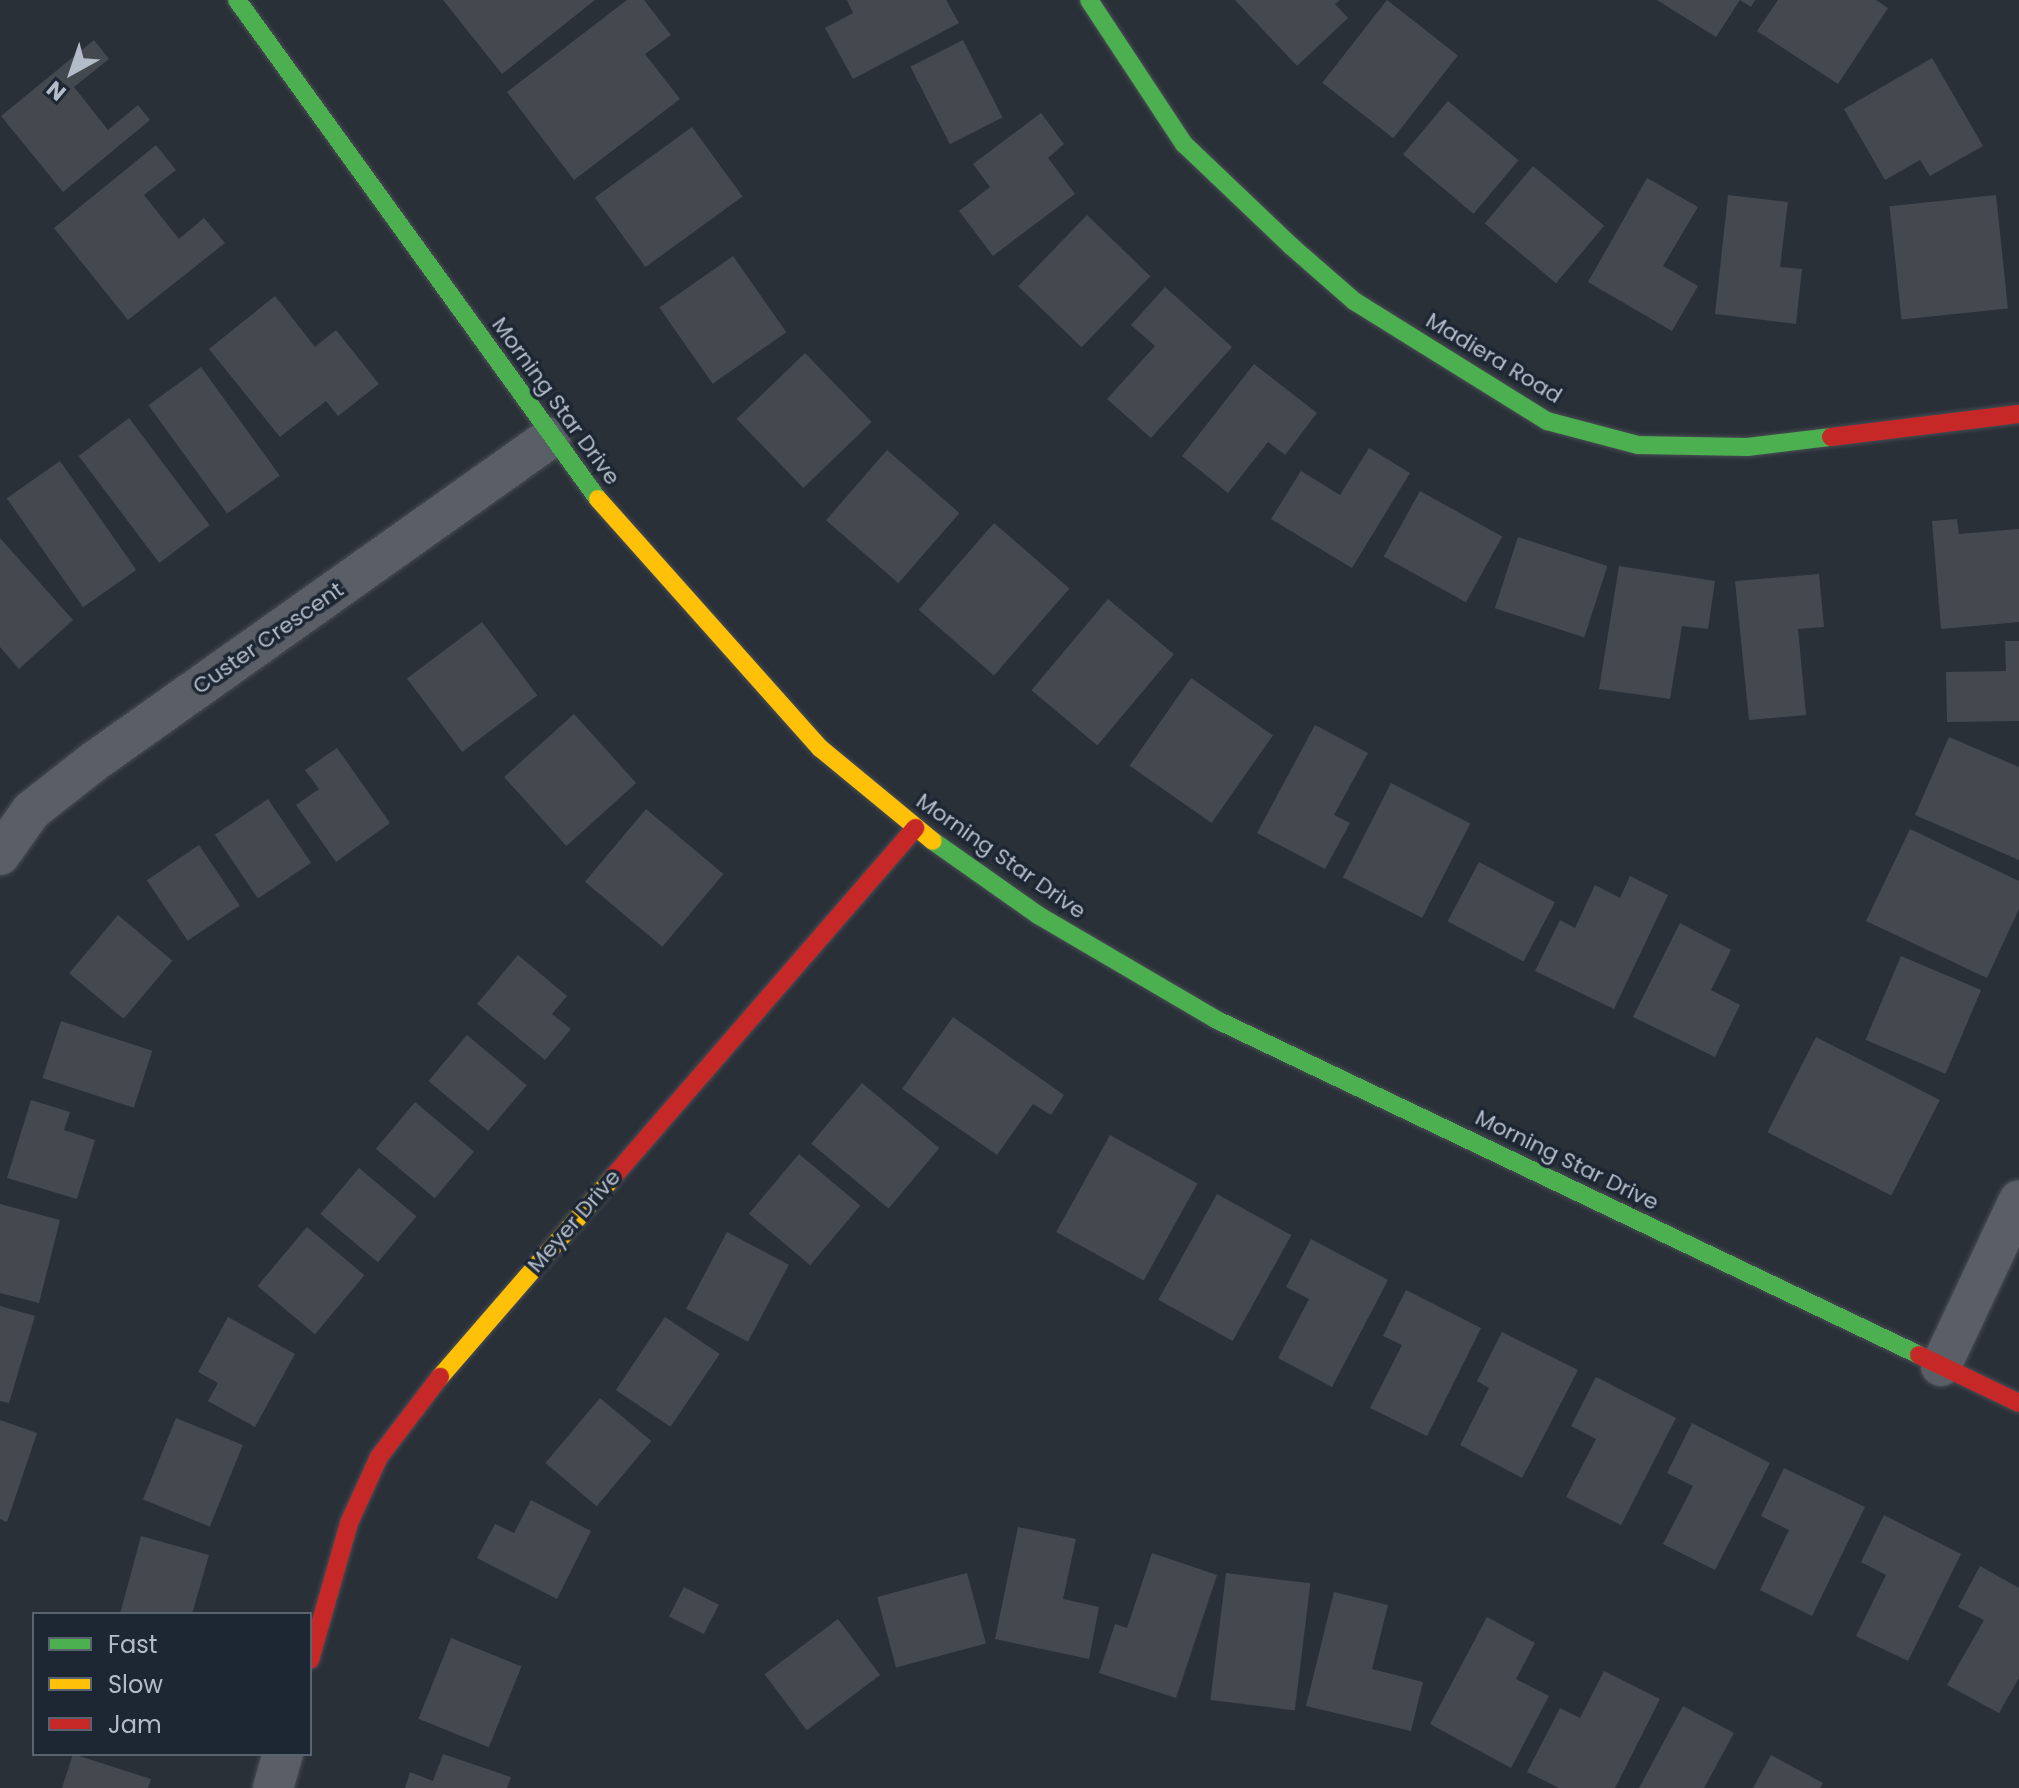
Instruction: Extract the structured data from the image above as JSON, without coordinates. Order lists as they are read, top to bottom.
{
  "streets": {
    "street": [
      "Madiera Road",
      "Morning Star Drive",
      "Custer Crescent",
      "Meyer Drive"
    ]
  },
  "crossings": [
    ["Morning Star Drive", "Custer Crescent"],
    ["Morning Star Drive", "Meyer Drive"]
  ],
  "legend": ["Fast", "Slow", "Jam"],
  "north": "bottom left"
}
